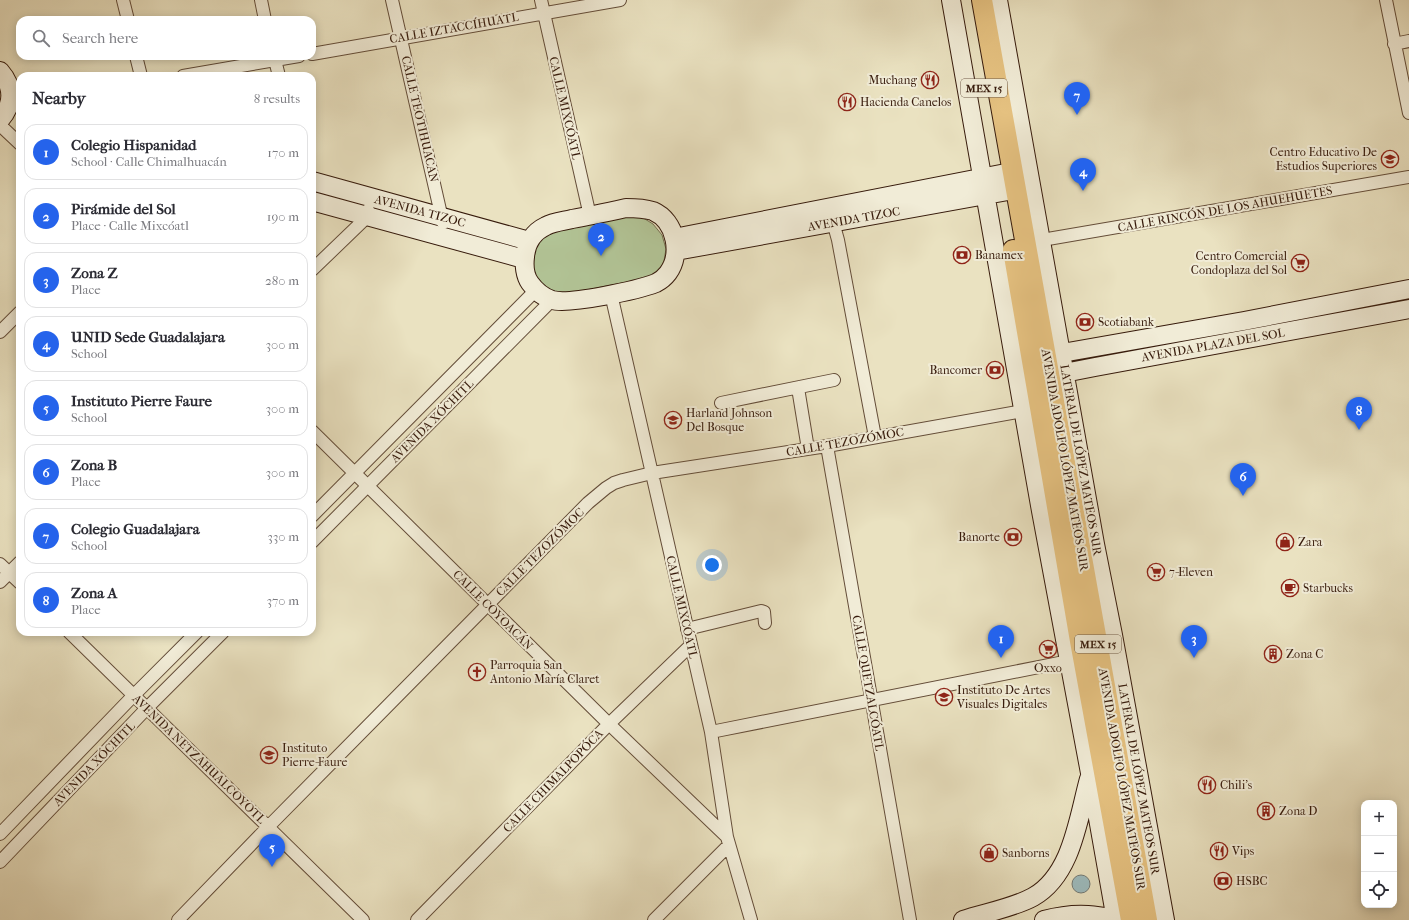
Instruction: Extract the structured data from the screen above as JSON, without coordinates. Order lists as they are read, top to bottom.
{
  "streets": {
    "main road": [
      "MEX 15",
      "AVENIDA TIZOC",
      "AVENIDA PLAZA DEL SOL",
      "AVENIDA ADOLFO LÓPEZ MATEOS SUR",
      "LATERAL DE LÓPEZ MATEOS SUR"
    ],
    "street": [
      "CALLE IZTACCÍHUATL",
      "CALLE MIXCÓATL",
      "CALLE TEOTIHUACAN",
      "CALLE RINCÓN DE LOS AHUEHUETES",
      "AVENIDA XÓCHITL",
      "CALLE TEZOZÓMOC",
      "CALLE COYOACÁN",
      "CALLE QUETZALCÓATL",
      "AVENIDA NETZAHUALCOYOTL",
      "CALLE CHIMALPOPÓCA"
    ]
  },
  "crossings": [
    ["CALLE IZTACCÍHUATL", "CALLE MIXCÓATL"],
    ["CALLE IZTACCÍHUATL", "CALLE TEOTIHUACAN"],
    ["CALLE MIXCÓATL", "CALLE TEZOZÓMOC"],
    ["CALLE MIXCÓATL", "CALLE COYOACÁN"],
    ["CALLE MIXCÓATL", "CALLE CHIMALPOPÓCA"],
    ["CALLE TEOTIHUACAN", "AVENIDA TIZOC"],
    ["CALLE RINCÓN DE LOS AHUEHUETES", "LATERAL DE LÓPEZ MATEOS SUR"],
    ["AVENIDA TIZOC", "AVENIDA ADOLFO LÓPEZ MATEOS SUR"],
    ["AVENIDA TIZOC", "LATERAL DE LÓPEZ MATEOS SUR"],
    ["AVENIDA PLAZA DEL SOL", "AVENIDA ADOLFO LÓPEZ MATEOS SUR"],
    ["AVENIDA PLAZA DEL SOL", "LATERAL DE LÓPEZ MATEOS SUR"],
    ["AVENIDA XÓCHITL", "CALLE COYOACÁN"],
    ["AVENIDA XÓCHITL", "AVENIDA NETZAHUALCOYOTL"],
    ["CALLE TEZOZÓMOC", "LATERAL DE LÓPEZ MATEOS SUR"],
    ["CALLE TEZOZÓMOC", "CALLE COYOACÁN"],
    ["CALLE TEZOZÓMOC", "CALLE QUETZALCÓATL"],
    ["CALLE TEZOZÓMOC", "AVENIDA NETZAHUALCOYOTL"],
    ["AVENIDA ADOLFO LÓPEZ MATEOS SUR", "LATERAL DE LÓPEZ MATEOS SUR"],
    ["CALLE COYOACÁN", "CALLE CHIMALPOPÓCA"]
  ],
  "places": {
    "restaurant": [
      "Muchang",
      "Hacienda Canelos",
      "Chili's",
      "Vips"
    ],
    "school or university": [
      "Centro Educativo De Estudios Superiores",
      "Harland Johnson Del Bosque",
      "Instituto De Artes Visuales Digitales",
      "Instituto Pierre-Faure"
    ],
    "bank": [
      "Banamex",
      "Scotiabank",
      "Bancomer",
      "Banorte",
      "HSBC"
    ],
    "supermarket": ["Centro Comercial Condoplaza del Sol", "7-Eleven", "Oxxo"],
    "shop": ["Zara", "Sanborns"],
    "cafe": ["Starbucks"],
    "building": ["Zona C", "Zona D"],
    "church": ["Parroquia San Antonio María Claret"]
  },
  "page": {
    "search": "Search here",
    "heading": ["Nearby", "8 results"],
    "pins": [
      "7",
      "4",
      "2",
      "8",
      "6",
      "1",
      "3",
      "5"
    ],
    "list": [
      {
        "mark": "1",
        "name": "Colegio Hispanidad",
        "note": "School · Calle Chimalhuacán",
        "value": "170 m"
      },
      {
        "mark": "2",
        "name": "Pirámide del Sol",
        "note": "Place · Calle Mixcóatl",
        "value": "190 m"
      },
      {
        "mark": "3",
        "name": "Zona Z",
        "note": "Place",
        "value": "280 m"
      },
      {
        "mark": "4",
        "name": "UNID Sede Guadalajara",
        "note": "School",
        "value": "300 m"
      },
      {
        "mark": "5",
        "name": "Instituto Pierre Faure",
        "note": "School",
        "value": "300 m"
      },
      {
        "mark": "6",
        "name": "Zona B",
        "note": "Place",
        "value": "300 m"
      },
      {
        "mark": "7",
        "name": "Colegio Guadalajara",
        "note": "School",
        "value": "330 m"
      },
      {
        "mark": "8",
        "name": "Zona A",
        "note": "Place",
        "value": "370 m"
      }
    ],
    "map_buttons": ["+", "−"]
  }
}
